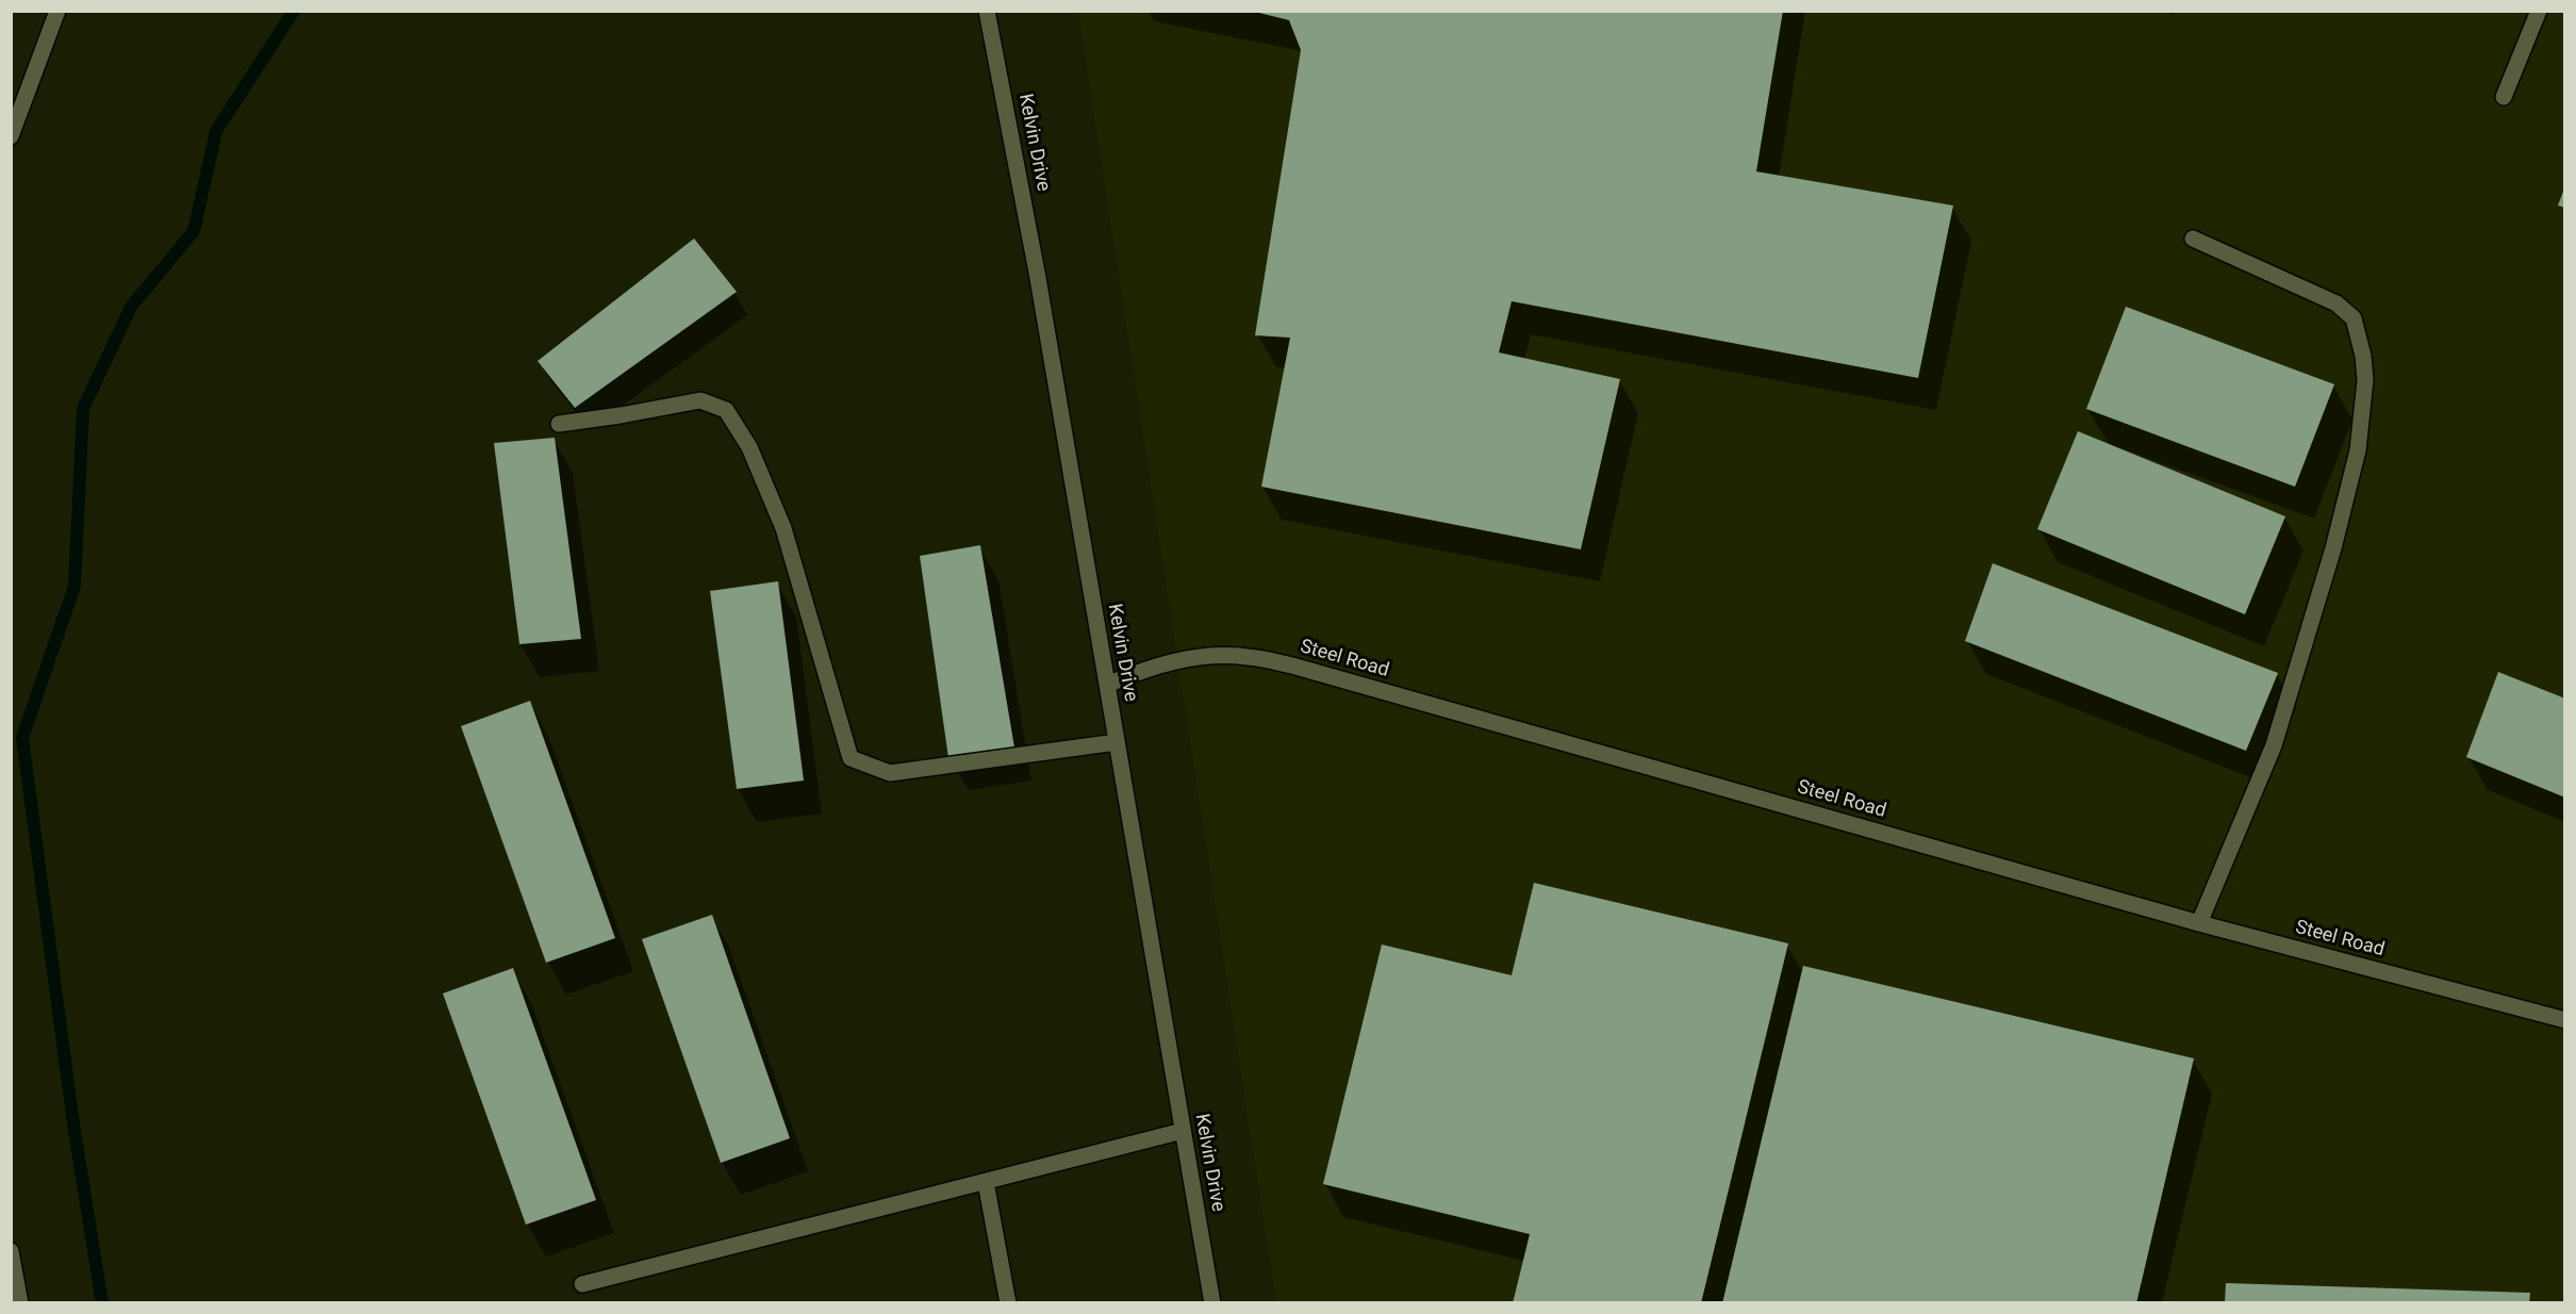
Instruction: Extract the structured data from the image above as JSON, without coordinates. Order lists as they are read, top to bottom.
{
  "streets": {
    "street": ["Kelvin Drive", "Steel Road"]
  },
  "crossings": [
    ["Kelvin Drive", "Steel Road"]
  ]
}
